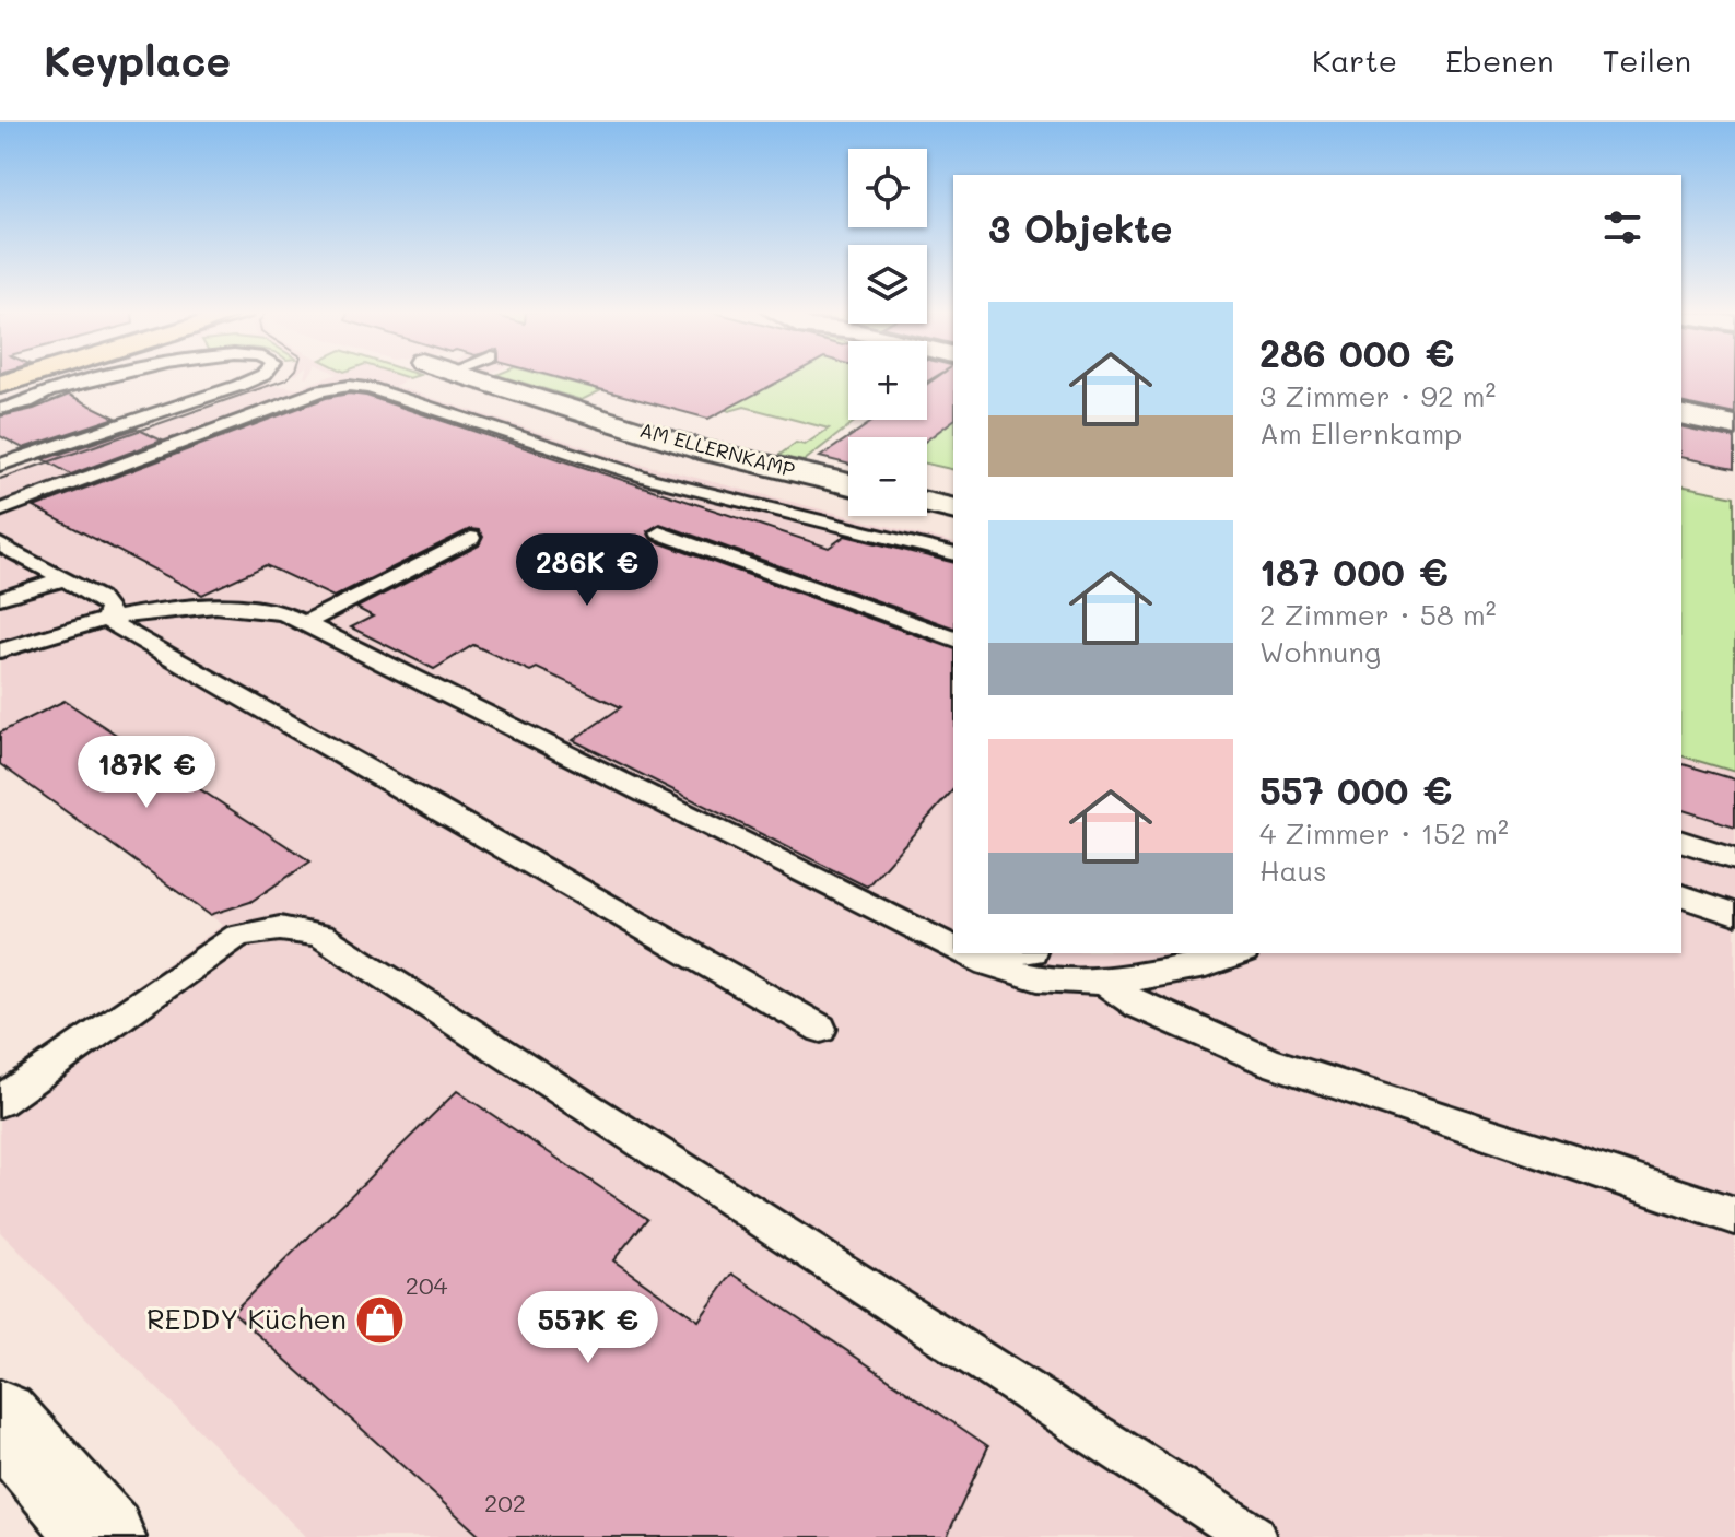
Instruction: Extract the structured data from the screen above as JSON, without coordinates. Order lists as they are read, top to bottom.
{
  "streets": {
    "street": ["AM ELLERNKAMP"]
  },
  "places": {
    "shop": ["REDDY Küchen"]
  },
  "house_numbers": ["204", "202"],
  "page": {
    "header": "Keyplace",
    "nav": ["Karte", "Ebenen", "Teilen"],
    "map_buttons": ["+", "−"],
    "heading": "3 Objekte",
    "list": [
      {
        "name": "286 000 €",
        "note": "3 Zimmer · 92 m² · Am Ellernkamp"
      },
      {
        "name": "187 000 €",
        "note": "2 Zimmer · 58 m² · Wohnung"
      },
      {
        "name": "557 000 €",
        "note": "4 Zimmer · 152 m² · Haus"
      }
    ],
    "price": ["286K €", "187K €", "557K €"]
  }
}
